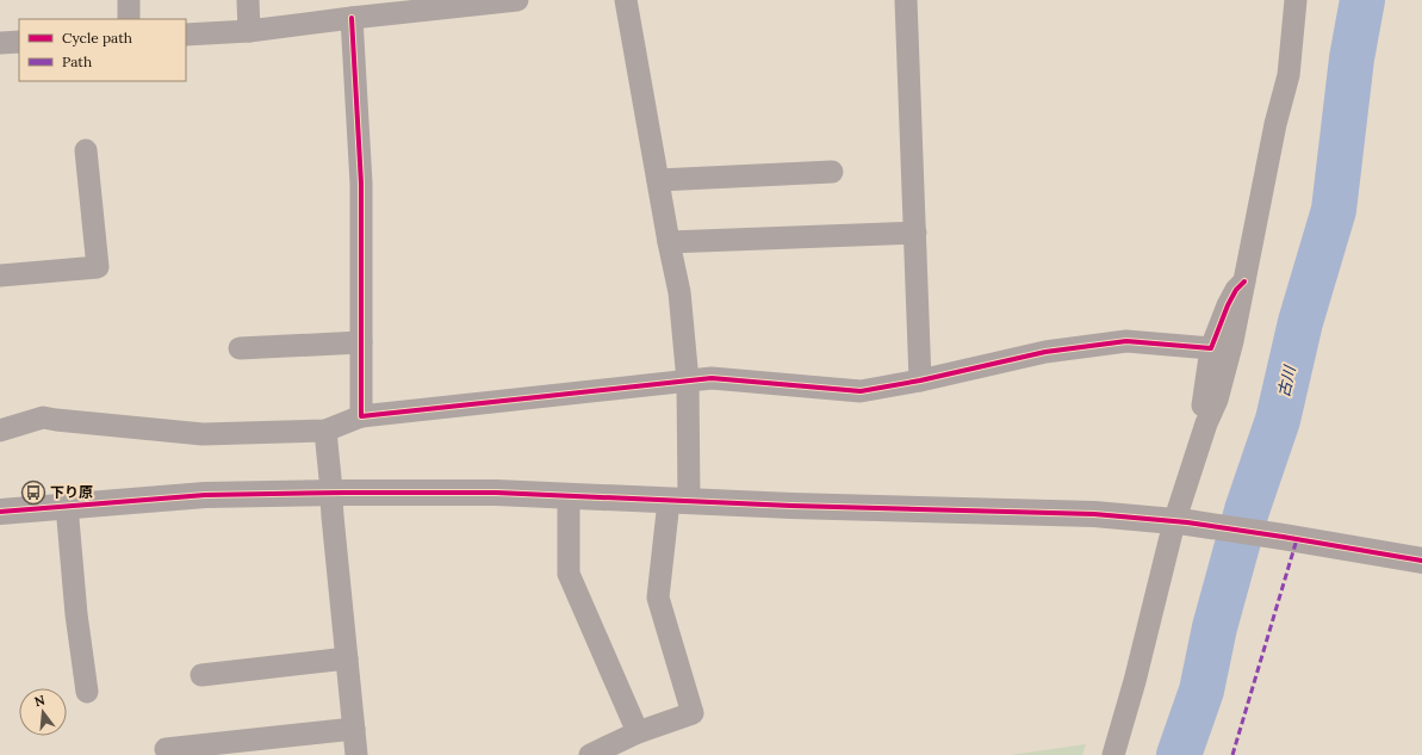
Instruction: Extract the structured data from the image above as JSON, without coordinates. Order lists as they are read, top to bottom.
{
  "water": ["古川"],
  "places": {
    "bus stop": ["下り原"]
  },
  "legend": ["Cycle path", "Path"],
  "north": "top"
}
